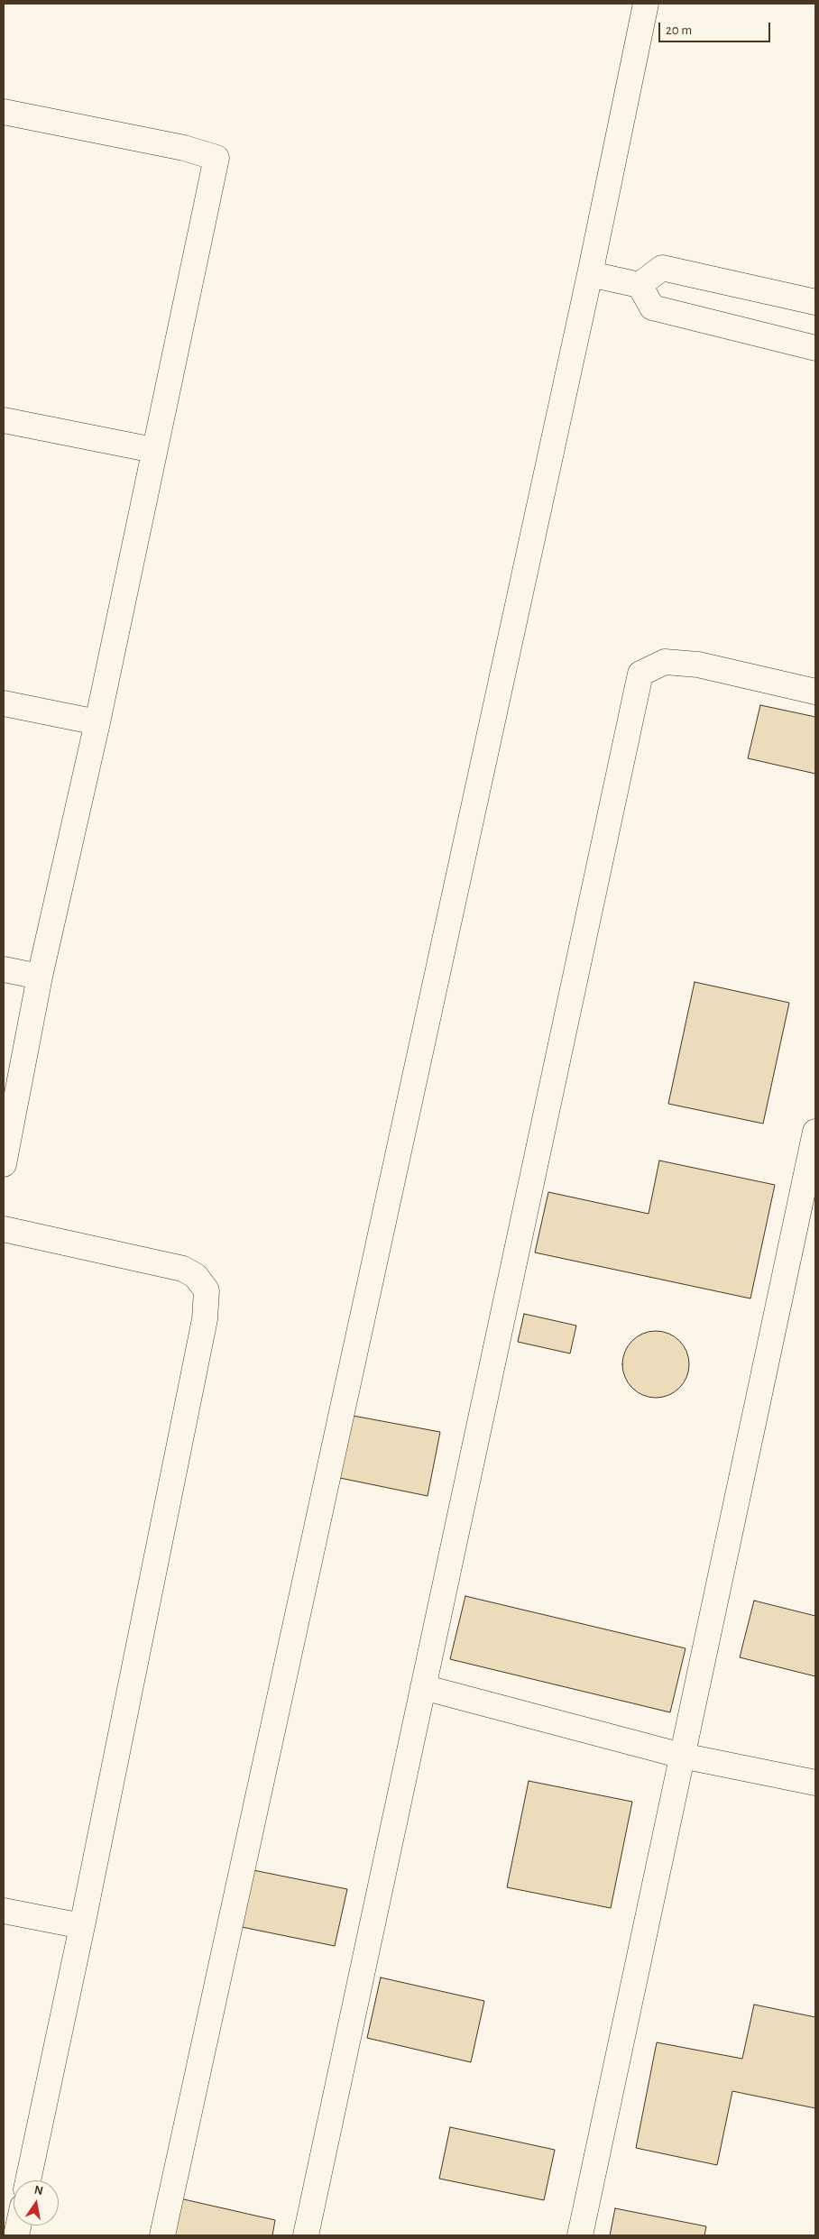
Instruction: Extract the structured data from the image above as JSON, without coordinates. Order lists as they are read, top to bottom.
{
  "scale_bar": "20 m",
  "north": "top"
}
